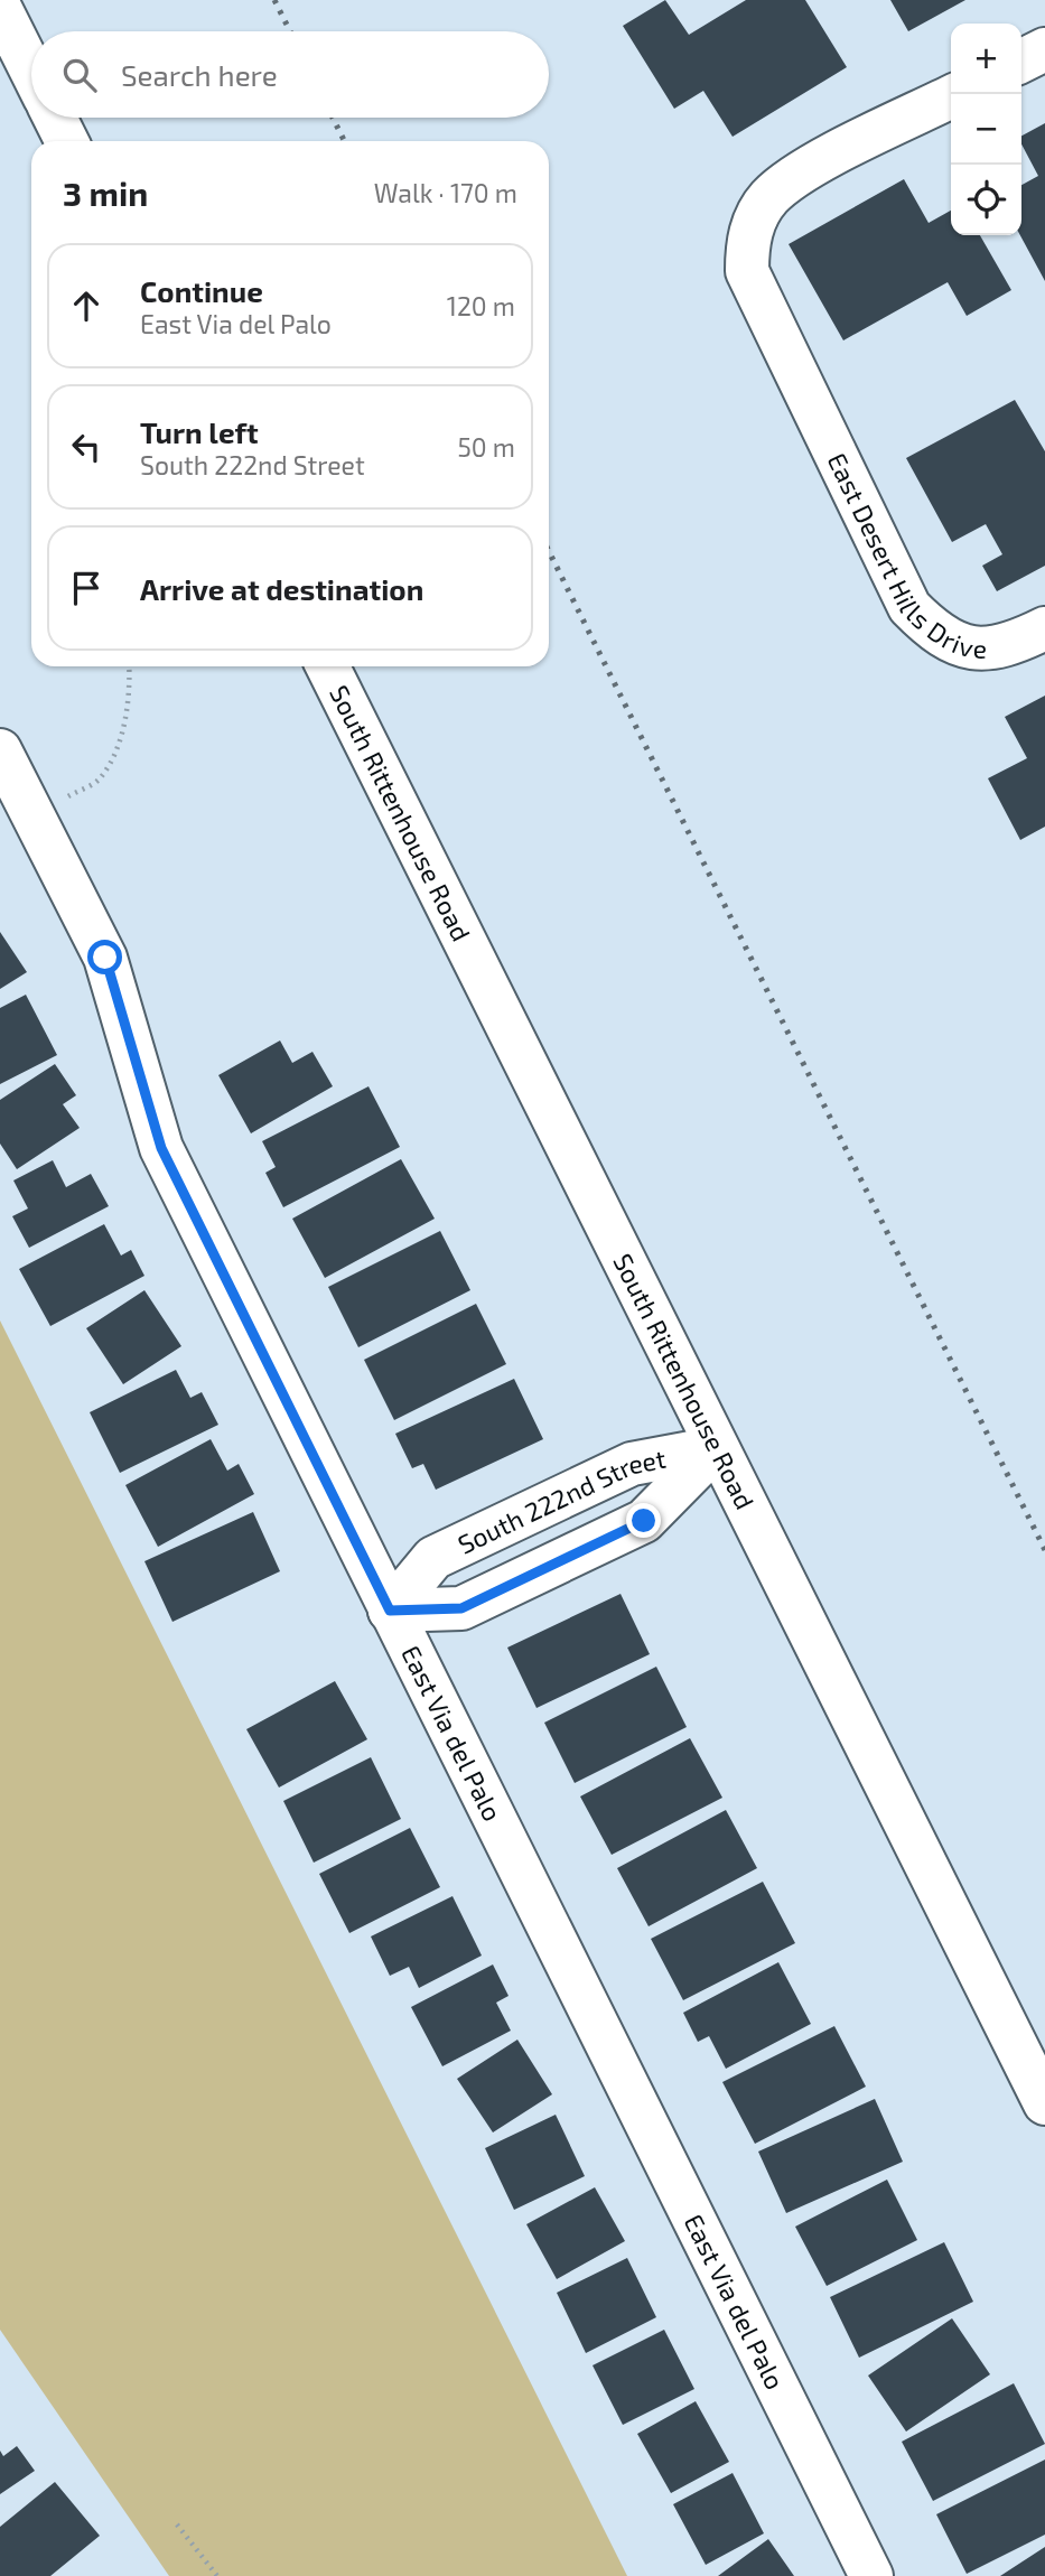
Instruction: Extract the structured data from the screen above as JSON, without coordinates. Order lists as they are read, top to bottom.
{
  "streets": {
    "street": [
      "East Desert Hills Drive",
      "South Rittenhouse Road",
      "South 222nd Street",
      "East Via del Palo"
    ]
  },
  "crossings": [
    ["South Rittenhouse Road", "South 222nd Street"],
    ["South 222nd Street", "East Via del Palo"]
  ],
  "page": {
    "map_buttons": ["+", "−"],
    "search": "Search here",
    "heading": ["3 min", "Walk · 170 m"],
    "list": [
      ["Continue", "East Via del Palo", "120 m"],
      ["Turn left", "South 222nd Street", "50 m"],
      "Arrive at destination"
    ]
  }
}
